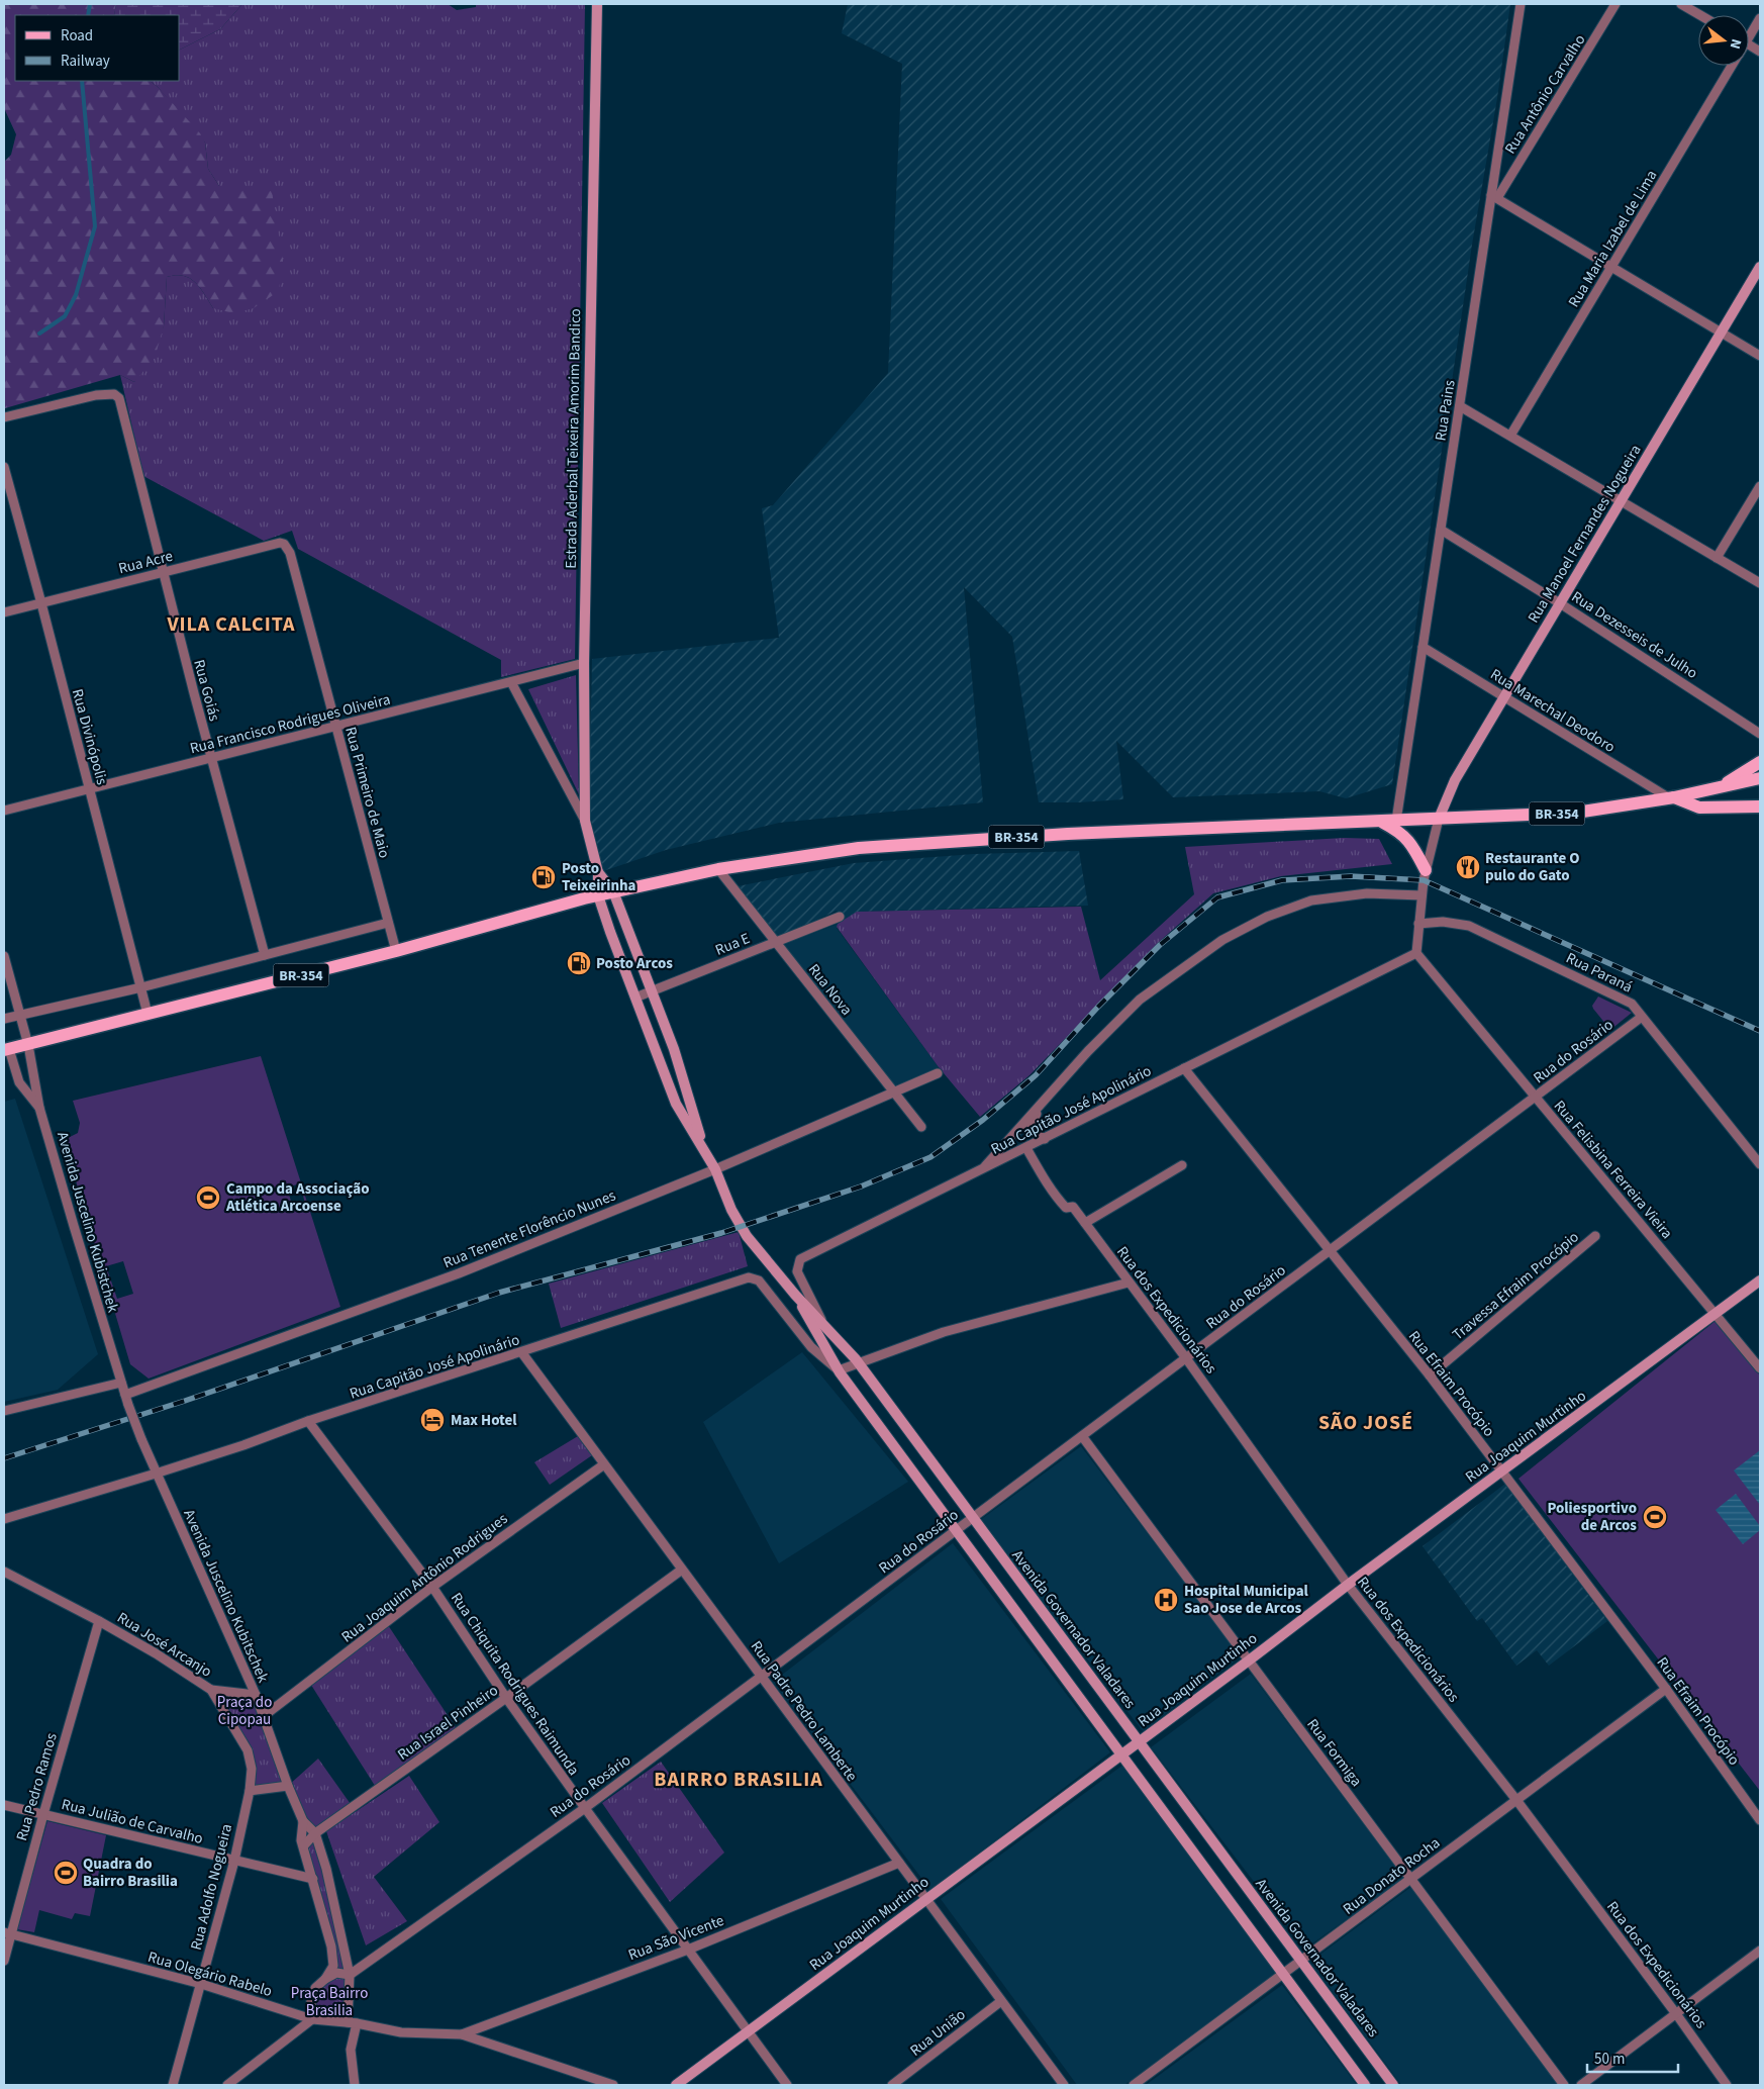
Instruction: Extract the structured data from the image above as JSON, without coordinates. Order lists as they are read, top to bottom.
{
  "streets": {
    "main road": ["BR-354"],
    "street": [
      "Rua Antônio Carvalho",
      "Rua Maria Izabel de Lima",
      "Rua Pains",
      "Estrada Aderbal Teixeira Amorim Bandico",
      "Rua Manoel Fernandes Nogueira",
      "Rua Acre",
      "Rua Dezesseis de Julho",
      "Rua Goiás",
      "Rua Marechal Deodoro",
      "Rua Francisco Rodrigues Oliveira",
      "Rua Divinópolis",
      "Rua Primeiro de Maio",
      "Rua E",
      "Rua Paraná",
      "Rua Nova",
      "Rua do Rosário",
      "Rua Capitão José Apolinário",
      "Rua Felisbina Ferreira Vieira",
      "Avenida Juscelino Kubistchek",
      "Rua Tenente Florêncio Nunes",
      "Travessa Efraim Procópio",
      "Rua dos Expedicionários",
      "Rua Efraim Procópio",
      "Rua Joaquim Murtinho",
      "Rua Joaquim Antônio Rodrigues",
      "Avenida Juscelino Kubitschek",
      "Avenida Governador Valadares",
      "Rua José Arcanjo",
      "Rua Chiquita Rodrigues Raimunda",
      "Rua Padre Pedro Lamberte",
      "Rua Israel Pinheiro",
      "Rua Formiga",
      "Rua Pedro Ramos",
      "Rua Julião de Carvalho",
      "Rua Donato Rocha",
      "Rua Adolfo Nogueira",
      "Rua São Vicente",
      "Rua Olegário Rabelo",
      "Rua União"
    ]
  },
  "crossings": [
    ["Rua Antônio Carvalho", "Rua Pains"],
    ["Rua Pains", "Rua Dezesseis de Julho"],
    ["Rua Pains", "Rua Marechal Deodoro"],
    ["Rua Pains", "BR-354"],
    ["Estrada Aderbal Teixeira Amorim Bandico", "Rua Francisco Rodrigues Oliveira"],
    ["Estrada Aderbal Teixeira Amorim Bandico", "BR-354"],
    ["Estrada Aderbal Teixeira Amorim Bandico", "Avenida Governador Valadares"],
    ["Rua Manoel Fernandes Nogueira", "Rua Dezesseis de Julho"],
    ["Rua Manoel Fernandes Nogueira", "Rua Marechal Deodoro"],
    ["Rua Manoel Fernandes Nogueira", "BR-354"],
    ["Rua Acre", "Rua Goiás"],
    ["Rua Acre", "Rua Divinópolis"],
    ["Rua Acre", "Rua Primeiro de Maio"],
    ["Rua Goiás", "Rua Francisco Rodrigues Oliveira"],
    ["Rua Marechal Deodoro", "BR-354"],
    ["Rua Francisco Rodrigues Oliveira", "Rua Divinópolis"],
    ["Rua Francisco Rodrigues Oliveira", "Rua Primeiro de Maio"],
    ["Rua Divinópolis", "BR-354"],
    ["Rua Primeiro de Maio", "BR-354"],
    ["BR-354", "Rua Nova"],
    ["BR-354", "Avenida Juscelino Kubistchek"],
    ["BR-354", "Avenida Governador Valadares"],
    ["Rua E", "Rua Nova"],
    ["Rua E", "Avenida Governador Valadares"],
    ["Rua Paraná", "Rua do Rosário"],
    ["Rua Nova", "Rua Tenente Florêncio Nunes"],
    ["Rua do Rosário", "Rua Felisbina Ferreira Vieira"],
    ["Rua do Rosário", "Rua dos Expedicionários"],
    ["Rua do Rosário", "Rua Efraim Procópio"],
    ["Rua do Rosário", "Avenida Juscelino Kubitschek"],
    ["Rua do Rosário", "Avenida Governador Valadares"],
    ["Rua do Rosário", "Rua Chiquita Rodrigues Raimunda"],
    ["Rua do Rosário", "Rua Padre Pedro Lamberte"],
    ["Rua do Rosário", "Rua Formiga"],
    ["Rua Capitão José Apolinário", "Rua Felisbina Ferreira Vieira"],
    ["Rua Capitão José Apolinário", "Rua dos Expedicionários"],
    ["Rua Capitão José Apolinário", "Rua Efraim Procópio"],
    ["Rua Capitão José Apolinário", "Avenida Juscelino Kubitschek"],
    ["Rua Capitão José Apolinário", "Avenida Governador Valadares"],
    ["Rua Capitão José Apolinário", "Rua Chiquita Rodrigues Raimunda"],
    ["Rua Capitão José Apolinário", "Rua Padre Pedro Lamberte"],
    ["Rua Felisbina Ferreira Vieira", "Rua Joaquim Murtinho"],
    ["Avenida Juscelino Kubistchek", "Rua Tenente Florêncio Nunes"],
    ["Avenida Juscelino Kubistchek", "Avenida Juscelino Kubitschek"],
    ["Rua Tenente Florêncio Nunes", "Avenida Governador Valadares"],
    ["Travessa Efraim Procópio", "Rua Efraim Procópio"],
    ["Rua dos Expedicionários", "Rua Joaquim Murtinho"],
    ["Rua dos Expedicionários", "Rua Donato Rocha"],
    ["Rua Efraim Procópio", "Rua Joaquim Murtinho"],
    ["Rua Efraim Procópio", "Rua Donato Rocha"],
    ["Rua Joaquim Murtinho", "Avenida Governador Valadares"],
    ["Rua Joaquim Murtinho", "Rua Chiquita Rodrigues Raimunda"],
    ["Rua Joaquim Murtinho", "Rua Padre Pedro Lamberte"],
    ["Rua Joaquim Murtinho", "Rua Formiga"],
    ["Rua Joaquim Antônio Rodrigues", "Avenida Juscelino Kubitschek"],
    ["Rua Joaquim Antônio Rodrigues", "Rua Chiquita Rodrigues Raimunda"],
    ["Rua Joaquim Antônio Rodrigues", "Rua Padre Pedro Lamberte"],
    ["Avenida Juscelino Kubitschek", "Rua Israel Pinheiro"],
    ["Avenida Juscelino Kubitschek", "Rua Julião de Carvalho"],
    ["Avenida Juscelino Kubitschek", "Rua Olegário Rabelo"],
    ["Avenida Governador Valadares", "Rua Donato Rocha"],
    ["Rua José Arcanjo", "Rua Pedro Ramos"],
    ["Rua José Arcanjo", "Rua Adolfo Nogueira"],
    ["Rua Chiquita Rodrigues Raimunda", "Rua Israel Pinheiro"],
    ["Rua Chiquita Rodrigues Raimunda", "Rua São Vicente"],
    ["Rua Padre Pedro Lamberte", "Rua Israel Pinheiro"],
    ["Rua Padre Pedro Lamberte", "Rua São Vicente"],
    ["Rua Padre Pedro Lamberte", "Rua União"],
    ["Rua Formiga", "Rua Donato Rocha"],
    ["Rua Pedro Ramos", "Rua Julião de Carvalho"],
    ["Rua Pedro Ramos", "Rua Olegário Rabelo"],
    ["Rua Julião de Carvalho", "Rua Adolfo Nogueira"],
    ["Rua Adolfo Nogueira", "Rua Olegário Rabelo"],
    ["Rua São Vicente", "Rua Olegário Rabelo"]
  ],
  "districts": ["VILA CALCITA", "SÃO JOSÉ", "BAIRRO BRASILIA"],
  "parks": ["Praça do Cipopau", "Praça Bairro Brasilia"],
  "places": {
    "restaurant": ["Restaurante O pulo do Gato"],
    "fuel station": ["Posto Teixeirinha", "Posto Arcos"],
    "sports": ["Campo da Associação Atlética Arcoense", "Poliesportivo de Arcos", "Quadra do Bairro Brasilia"],
    "hotel": ["Max Hotel"],
    "hospital": ["Hospital Municipal Sao Jose de Arcos"]
  },
  "legend": ["Road", "Railway"],
  "scale_bar": "50 m",
  "north": "right"
}
